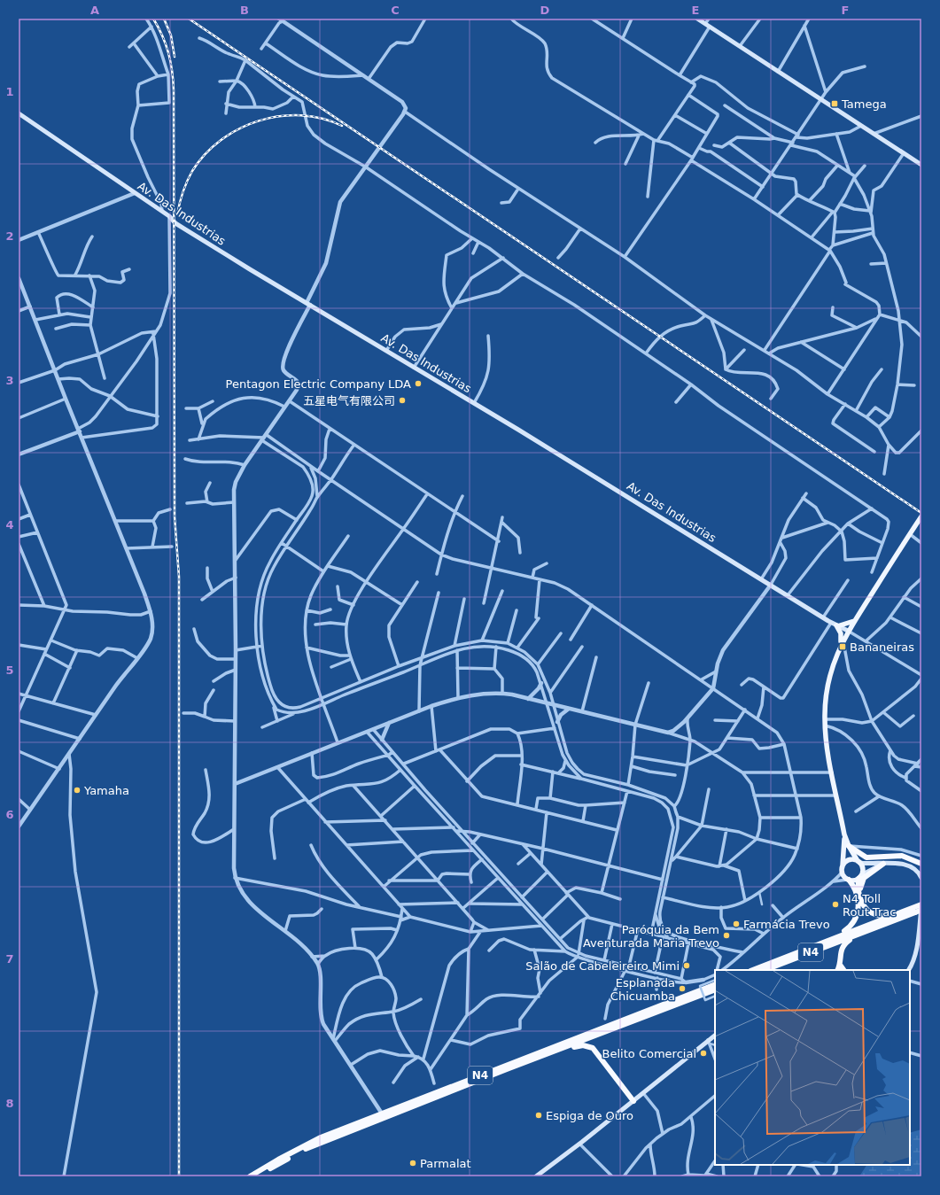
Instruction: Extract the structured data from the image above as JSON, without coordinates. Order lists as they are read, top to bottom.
{
  "streets": {
    "highway": ["N4"],
    "main road": ["Av. Das Industrias"]
  },
  "places": {
    "transit": ["Tamega", "Bananeiras"],
    "other": [
      "Pentagon Electric Company LDA",
      "五星电气有限公司",
      "Yamaha",
      "N4 Toll Rout Trac",
      "Farmácia Trevo",
      "Paróquia da Bem Aventurada Maria Trevo",
      "Salão de Cabeleireiro Mimi",
      "Esplanada Chicuamba",
      "Belito Comercial",
      "Espiga de Ouro",
      "Parmalat"
    ]
  },
  "grid": {
    "columns": [
      "A",
      "B",
      "C",
      "D",
      "E",
      "F"
    ],
    "rows": [
      "1",
      "2",
      "3",
      "4",
      "5",
      "6",
      "7",
      "8"
    ]
  }
}
